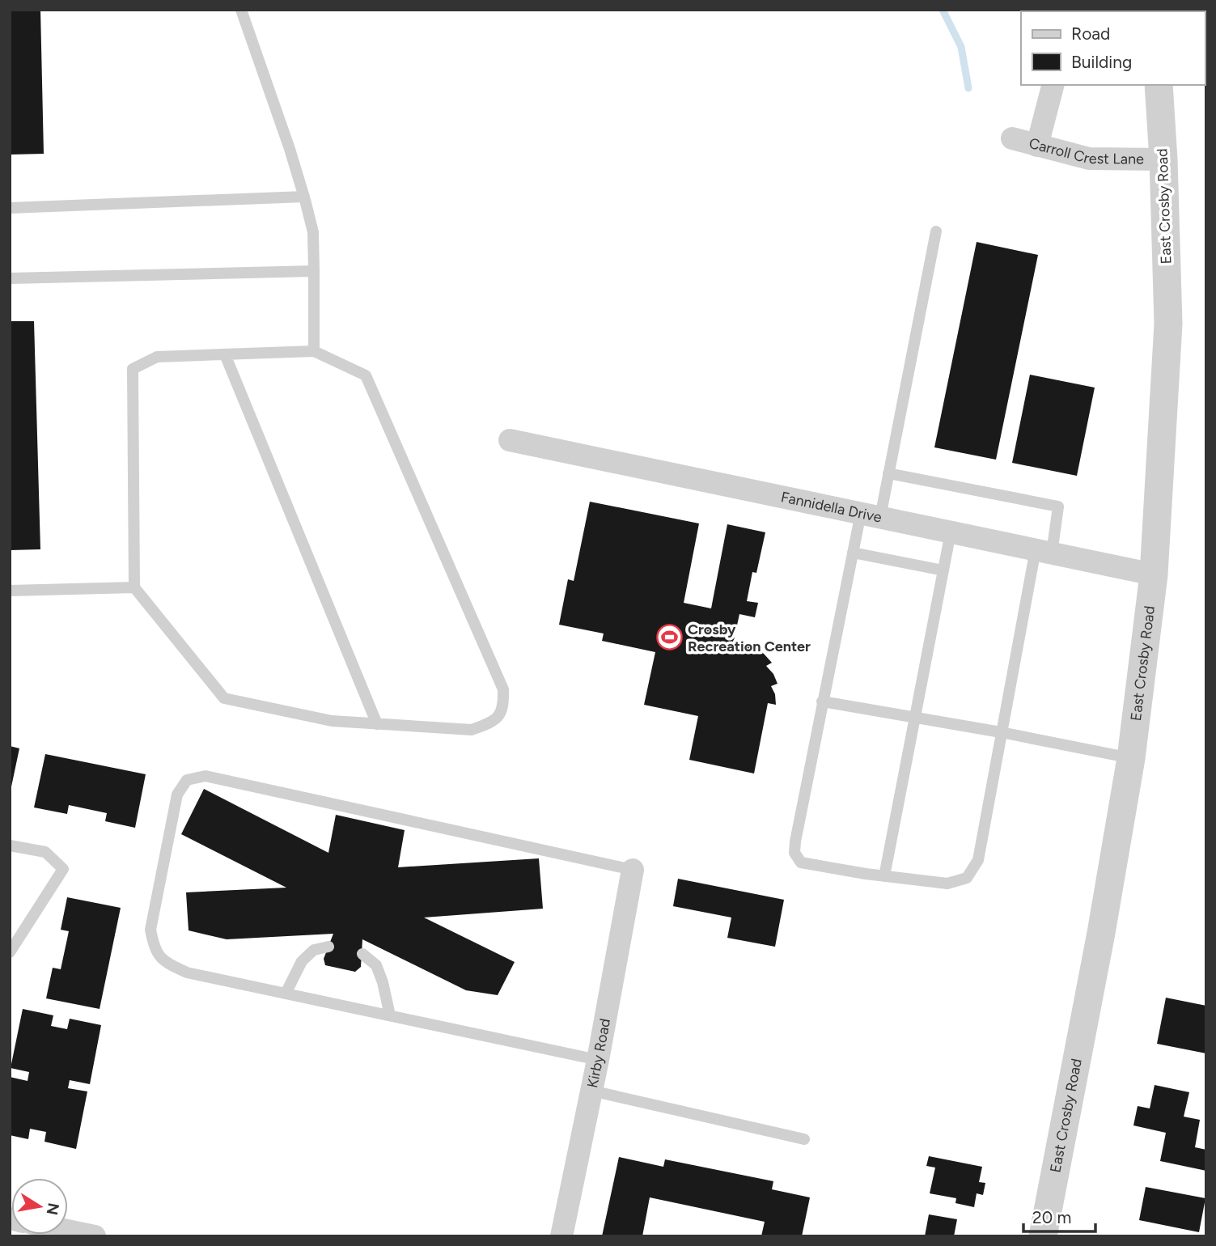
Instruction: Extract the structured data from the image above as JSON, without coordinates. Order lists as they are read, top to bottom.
{
  "streets": {
    "street": [
      "Carroll Crest Lane",
      "East Crosby Road",
      "Fannidella Drive",
      "Kirby Road"
    ]
  },
  "crossings": [
    ["Carroll Crest Lane", "East Crosby Road"],
    ["East Crosby Road", "Fannidella Drive"]
  ],
  "places": {
    "sports": ["Crosby Recreation Center"]
  },
  "legend": ["Road", "Building"],
  "scale_bar": "20 m",
  "north": "right"
}
